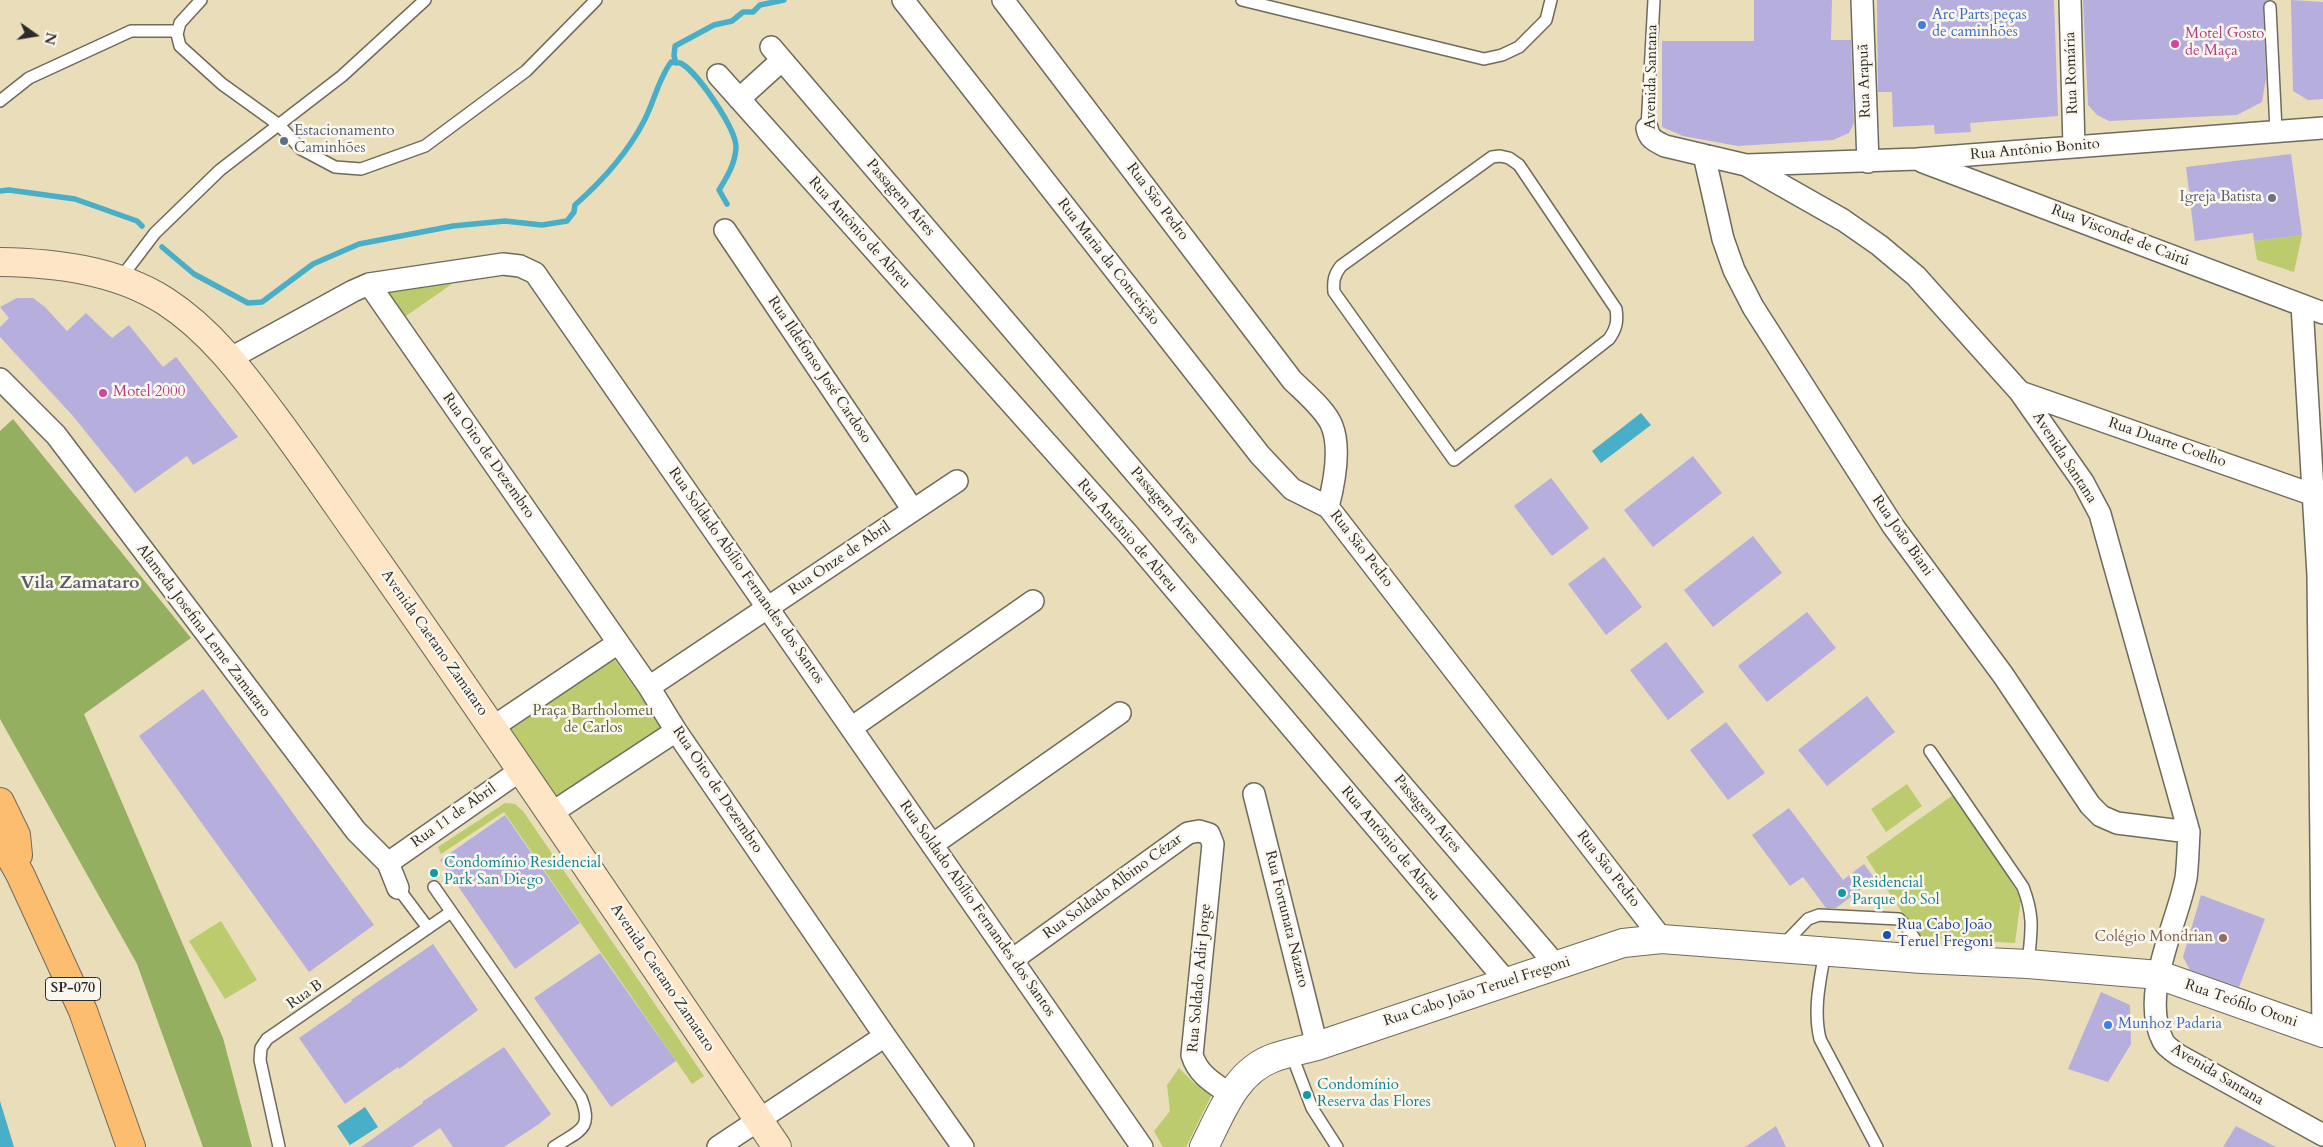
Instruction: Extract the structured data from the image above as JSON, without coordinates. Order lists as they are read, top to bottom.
{
  "streets": {
    "highway": ["SP-070"],
    "main road": ["Avenida Caetano Zamataro"],
    "street": [
      "Rua Romária",
      "Avenida Santana",
      "Rua Arapuã",
      "Rua Antônio Bonito",
      "Passagem Aíres",
      "Rua São Pedro",
      "Rua Antônio de Abreu",
      "Rua Visconde de Cairú",
      "Rua Maria da Conceição",
      "Rua Ildefonso José Cardoso",
      "Rua Duarte Coelho",
      "Rua Oito de Dezembro",
      "Rua João Biani",
      "Rua Onze de Abril",
      "Rua Soldado Abílio Fernandes dos Santos",
      "Alameda Josefina Leme Zamataro",
      "Rua 11 de Abril",
      "Rua Soldado Albino Cézar",
      "Rua Fortunata Nazaro",
      "Rua Soldado Adir Jorge",
      "Rua Cabo João Teruel Fregoni",
      "Rua Teófilo Otoni"
    ],
    "lane": ["Rua B"]
  },
  "crossings": [
    ["Rua Romária", "Rua Antônio Bonito"],
    ["Avenida Santana", "Rua Antônio Bonito"],
    ["Avenida Santana", "Rua Duarte Coelho"],
    ["Avenida Santana", "Rua João Biani"],
    ["Avenida Santana", "Rua Cabo João Teruel Fregoni"],
    ["Avenida Santana", "Rua Teófilo Otoni"],
    ["Rua Arapuã", "Rua Antônio Bonito"],
    ["Rua Antônio Bonito", "Rua Visconde de Cairú"],
    ["Passagem Aíres", "Rua Antônio de Abreu"],
    ["Passagem Aíres", "Rua Cabo João Teruel Fregoni"],
    ["Rua São Pedro", "Rua Maria da Conceição"],
    ["Rua São Pedro", "Rua Cabo João Teruel Fregoni"],
    ["Rua Antônio de Abreu", "Rua Cabo João Teruel Fregoni"],
    ["Rua Ildefonso José Cardoso", "Rua Onze de Abril"],
    ["Rua Oito de Dezembro", "Rua Onze de Abril"],
    ["Rua Oito de Dezembro", "Rua Soldado Abílio Fernandes dos Santos"],
    ["Rua Onze de Abril", "Rua Soldado Abílio Fernandes dos Santos"],
    ["Rua Soldado Abílio Fernandes dos Santos", "Avenida Caetano Zamataro"],
    ["Rua Soldado Abílio Fernandes dos Santos", "Rua Soldado Albino Cézar"],
    ["Alameda Josefina Leme Zamataro", "Rua 11 de Abril"],
    ["Avenida Caetano Zamataro", "Rua 11 de Abril"],
    ["Rua Soldado Albino Cézar", "Rua Soldado Adir Jorge"],
    ["Rua Fortunata Nazaro", "Rua Cabo João Teruel Fregoni"],
    ["Rua Soldado Adir Jorge", "Rua Cabo João Teruel Fregoni"],
    ["Rua Cabo João Teruel Fregoni", "Rua Teófilo Otoni"]
  ],
  "districts": ["Vila Zamataro"],
  "parks": ["Praça Bartholomeu de Carlos"],
  "places": [
    "Arc Parts peças de caminhões",
    "Motel Gosto de Maça",
    "Estacionamento Caminhões",
    "Igreja Batista",
    "Motel 2000",
    "Condomínio Residencial Park San Diego",
    "Residencial Parque do Sol",
    "Rua Cabo João Teruel Fregoni",
    "Colégio Mondrian",
    "Munhoz Padaria",
    "Condomínio Reserva das Flores"
  ],
  "north": "right"
}
